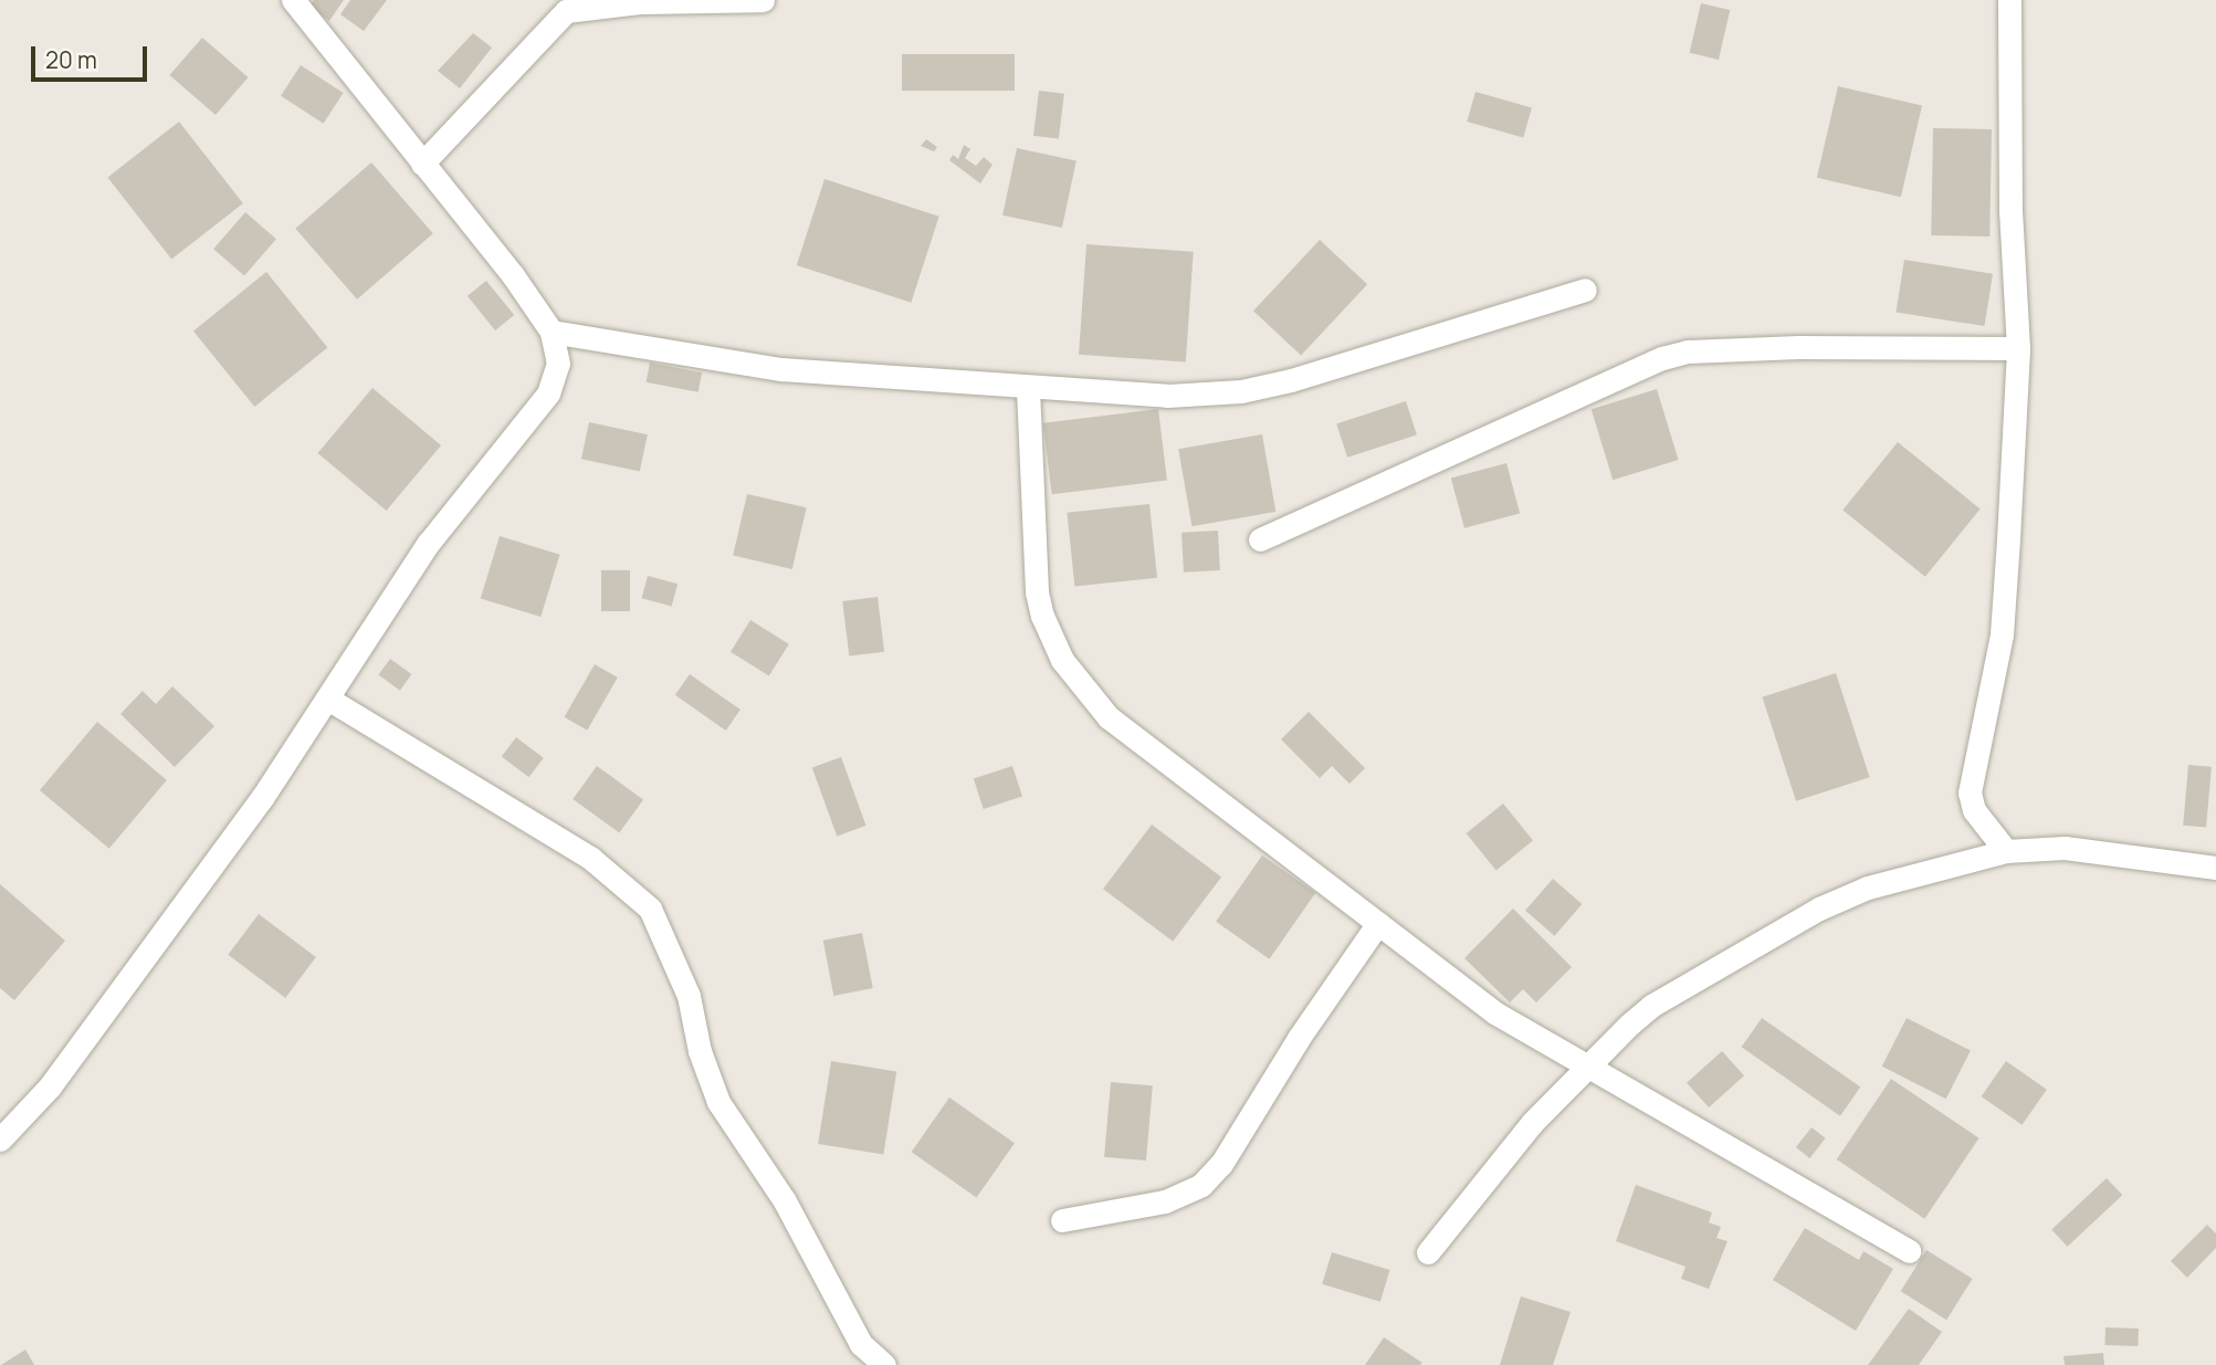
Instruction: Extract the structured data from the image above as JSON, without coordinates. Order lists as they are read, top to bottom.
{
  "scale_bar": "20 m"
}
